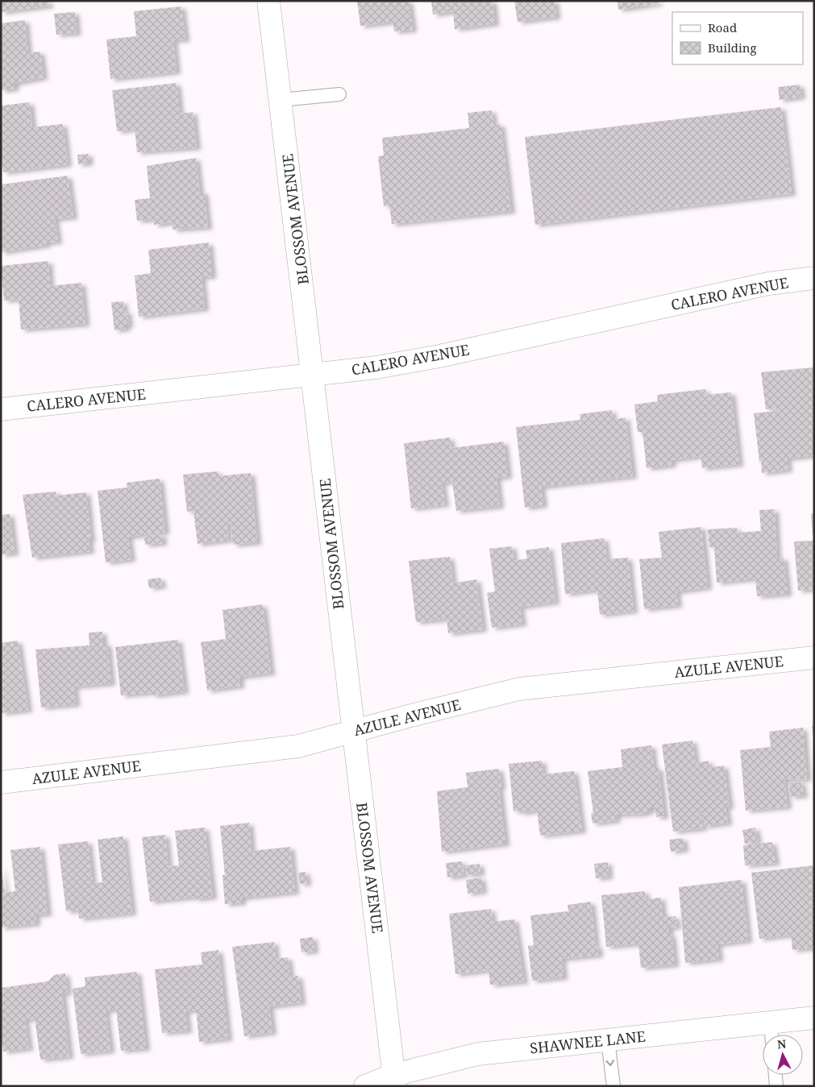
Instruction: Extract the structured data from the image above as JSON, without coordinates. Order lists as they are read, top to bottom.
{
  "streets": {
    "street": [
      "BLOSSOM AVENUE",
      "CALERO AVENUE",
      "AZULE AVENUE",
      "SHAWNEE LANE"
    ]
  },
  "crossings": [
    ["BLOSSOM AVENUE", "CALERO AVENUE"],
    ["BLOSSOM AVENUE", "AZULE AVENUE"],
    ["BLOSSOM AVENUE", "SHAWNEE LANE"]
  ],
  "legend": ["Road", "Building"],
  "north": "top"
}
